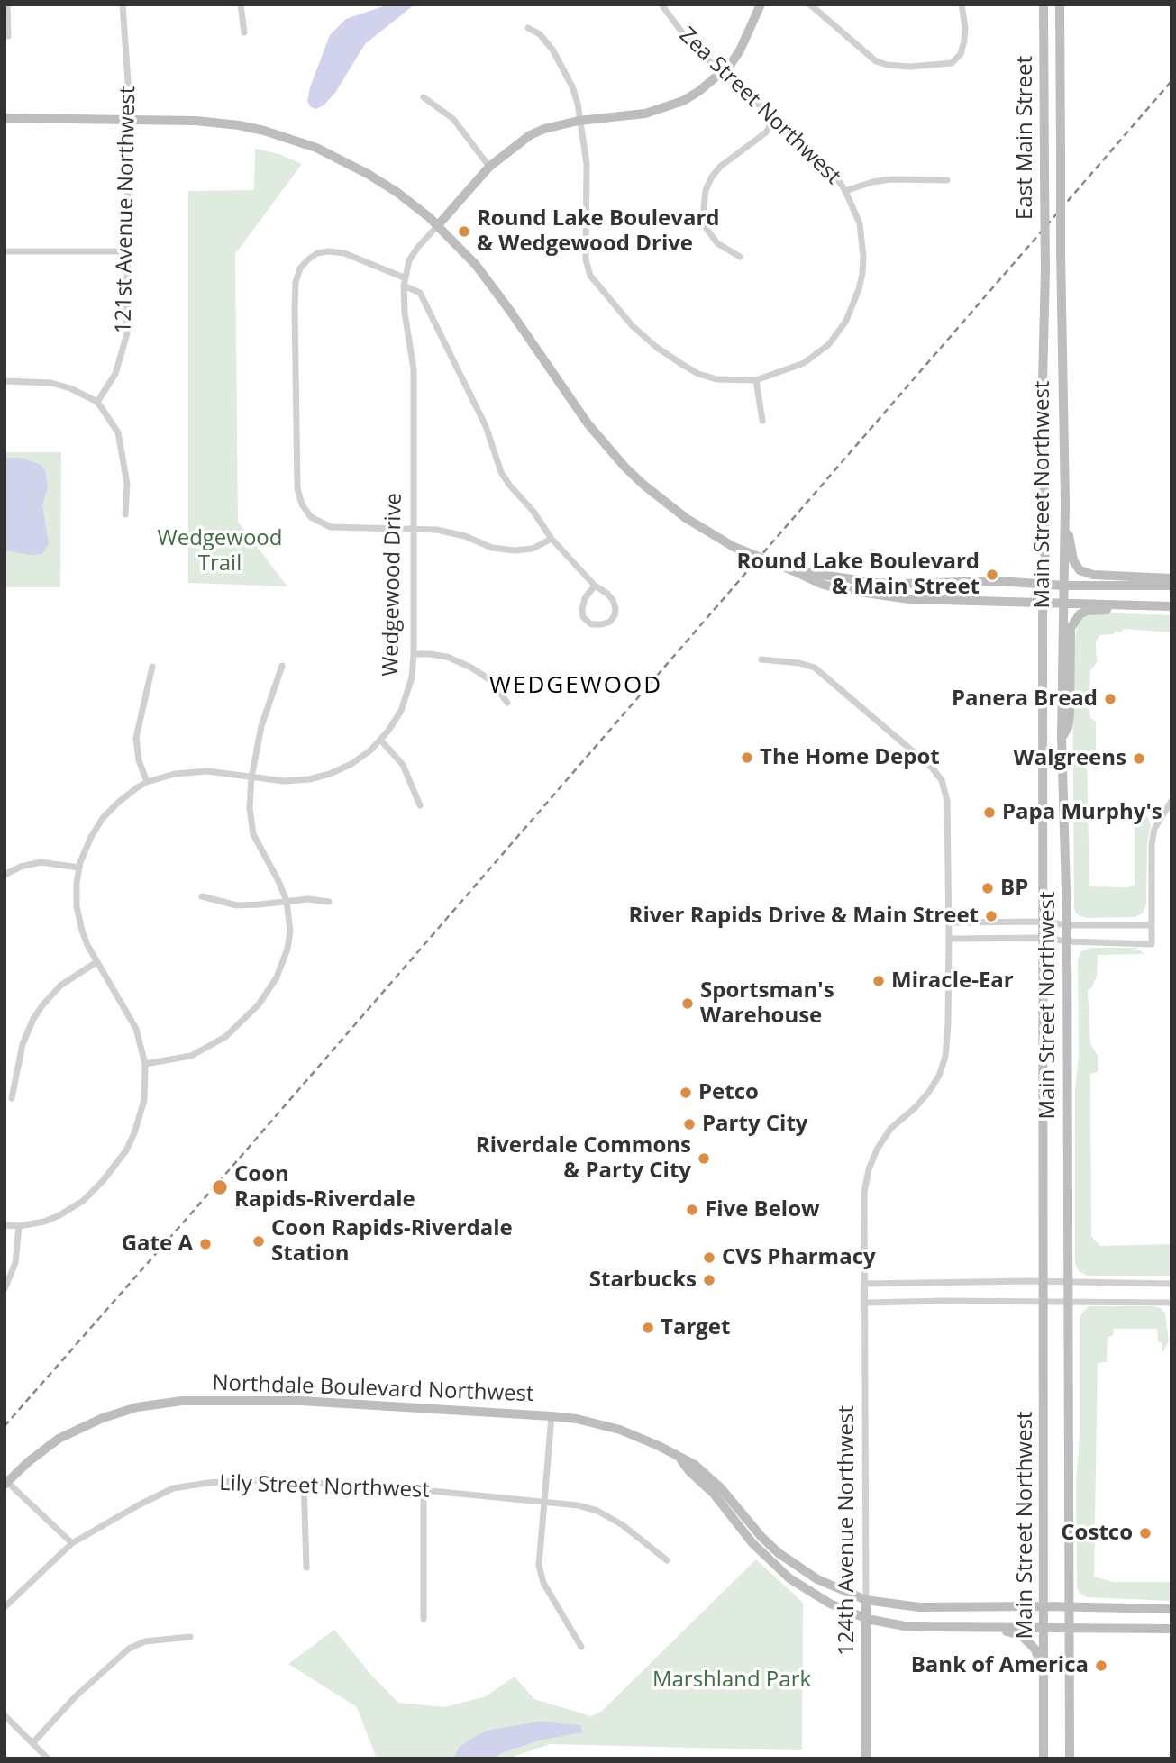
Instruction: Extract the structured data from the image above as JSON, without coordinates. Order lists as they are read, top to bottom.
{
  "streets": {
    "main road": [
      "East Main Street",
      "Main Street Northwest",
      "Wedgewood Drive",
      "Northdale Boulevard Northwest",
      "124th Avenue Northwest"
    ],
    "street": ["Zea Street Northwest", "121st Avenue Northwest", "Lily Street Northwest"]
  },
  "crossings": [
    ["Zea Street Northwest", "Wedgewood Drive"],
    ["East Main Street", "Main Street Northwest"],
    ["Main Street Northwest", "Northdale Boulevard Northwest"],
    ["Northdale Boulevard Northwest", "124th Avenue Northwest"]
  ],
  "districts": ["WEDGEWOOD"],
  "parks": ["Wedgewood Trail", "Marshland Park"],
  "places": [
    "Round Lake Boulevard & Wedgewood Drive",
    "Round Lake Boulevard & Main Street",
    "Panera Bread",
    "The Home Depot",
    "Walgreens",
    "Papa Murphy's",
    "BP",
    "River Rapids Drive & Main Street",
    "Miracle-Ear",
    "Sportsman's Warehouse",
    "Petco",
    "Party City",
    "Riverdale Commons & Party City",
    "Coon Rapids-Riverdale",
    "Five Below",
    "Coon Rapids-Riverdale Station",
    "Gate A",
    "CVS Pharmacy",
    "Starbucks",
    "Target",
    "Costco",
    "Bank of America"
  ]
}
